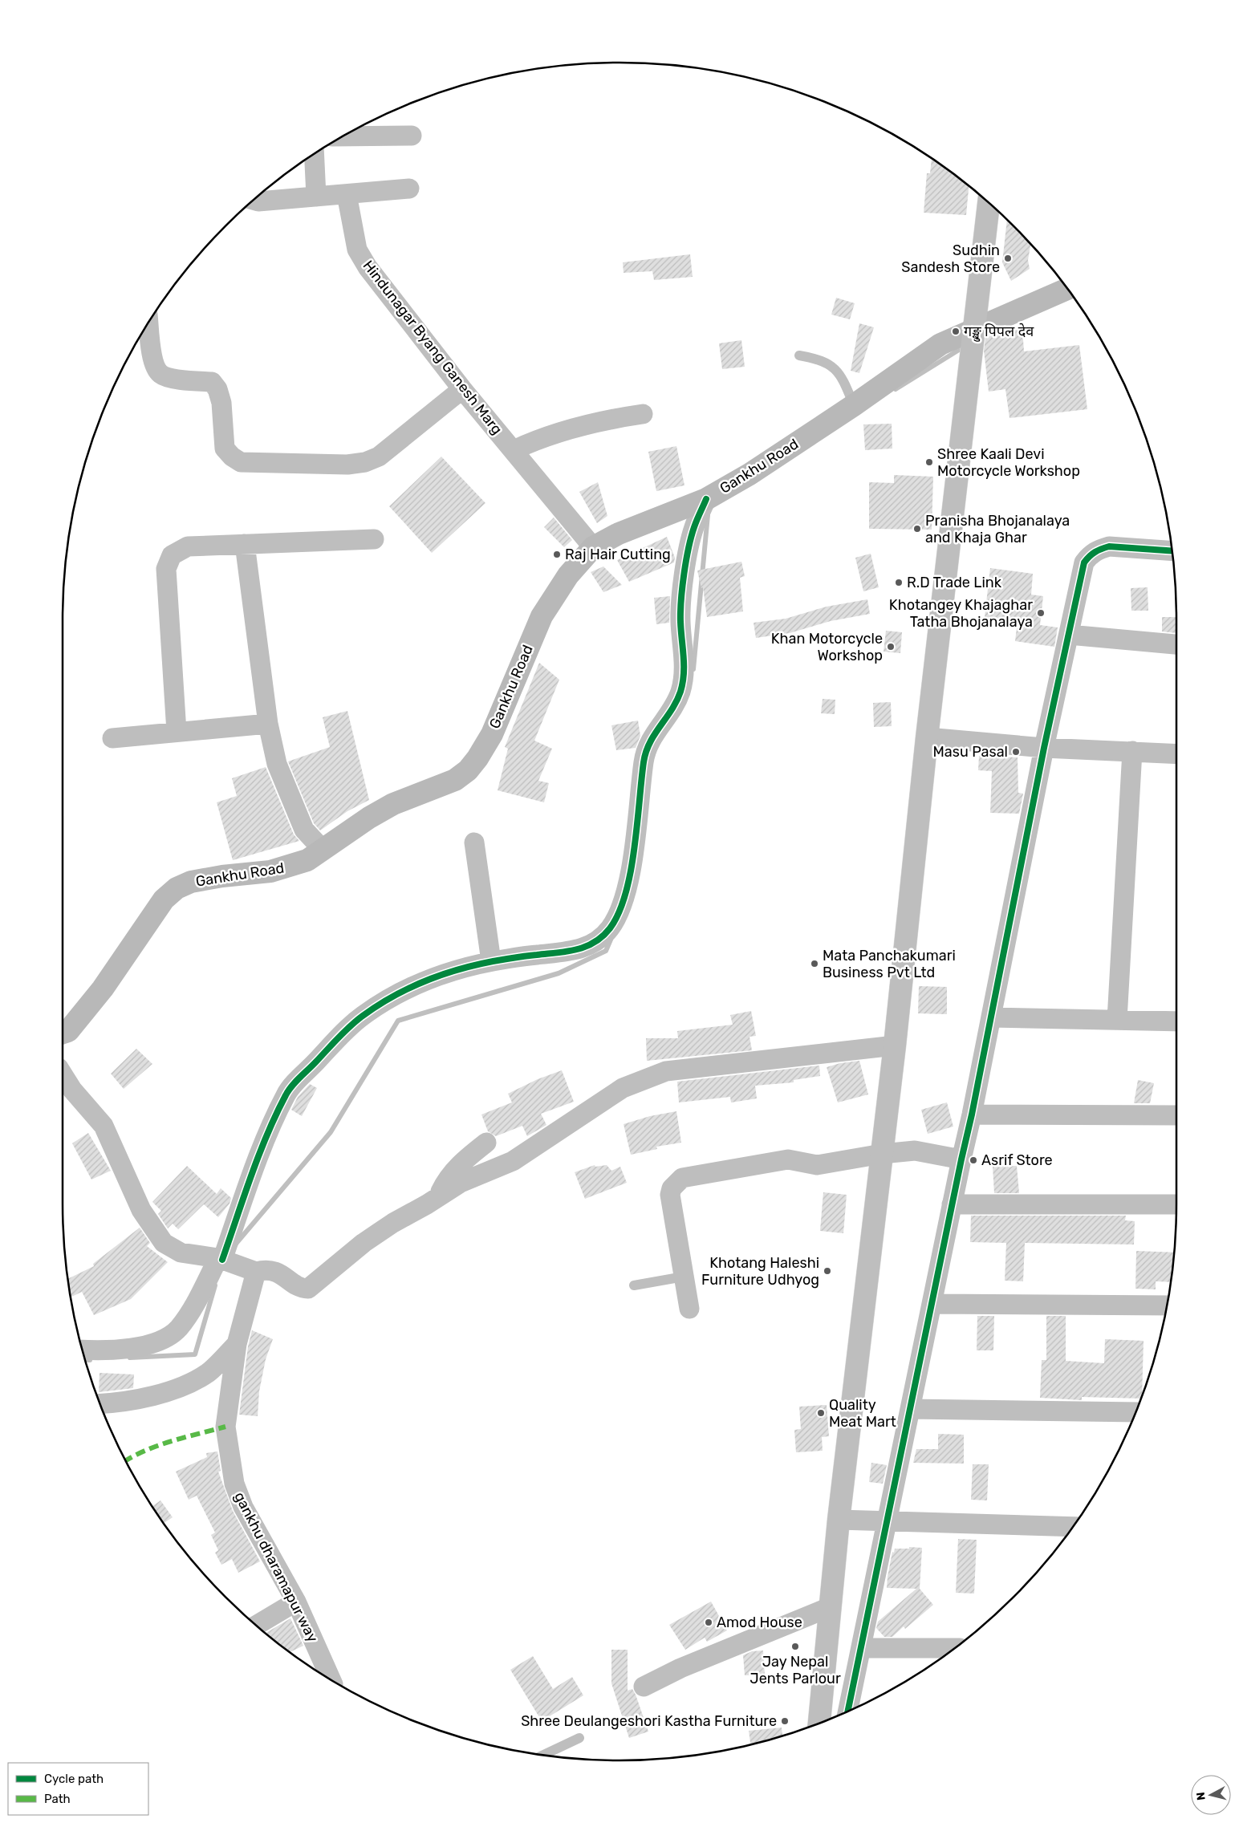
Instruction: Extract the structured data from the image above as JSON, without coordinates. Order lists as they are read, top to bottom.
{
  "streets": {
    "main road": ["Gankhu Road"],
    "street": ["Hindunagar Byang Ganesh Marg", "gankhu dharamapur way"]
  },
  "crossings": [
    ["Hindunagar Byang Ganesh Marg", "Gankhu Road"]
  ],
  "places": [
    "Sudhin Sandesh Store",
    "गङ्खु पिपल देव",
    "Shree Kaali Devi Motorcycle Workshop",
    "Pranisha Bhojanalaya and Khaja Ghar",
    "Raj Hair Cutting",
    "R.D Trade Link",
    "Khotangey Khajaghar Tatha Bhojanalaya",
    "Khan Motorcycle Workshop",
    "Masu Pasal",
    "Mata Panchakumari Business Pvt Ltd",
    "Asrif Store",
    "Khotang Haleshi Furniture Udhyog",
    "Quality Meat Mart",
    "Amod House",
    "Jay Nepal Jents Parlour",
    "Shree Deulangeshori Kastha Furniture"
  ],
  "legend": ["Cycle path", "Path"],
  "north": "left"
}
